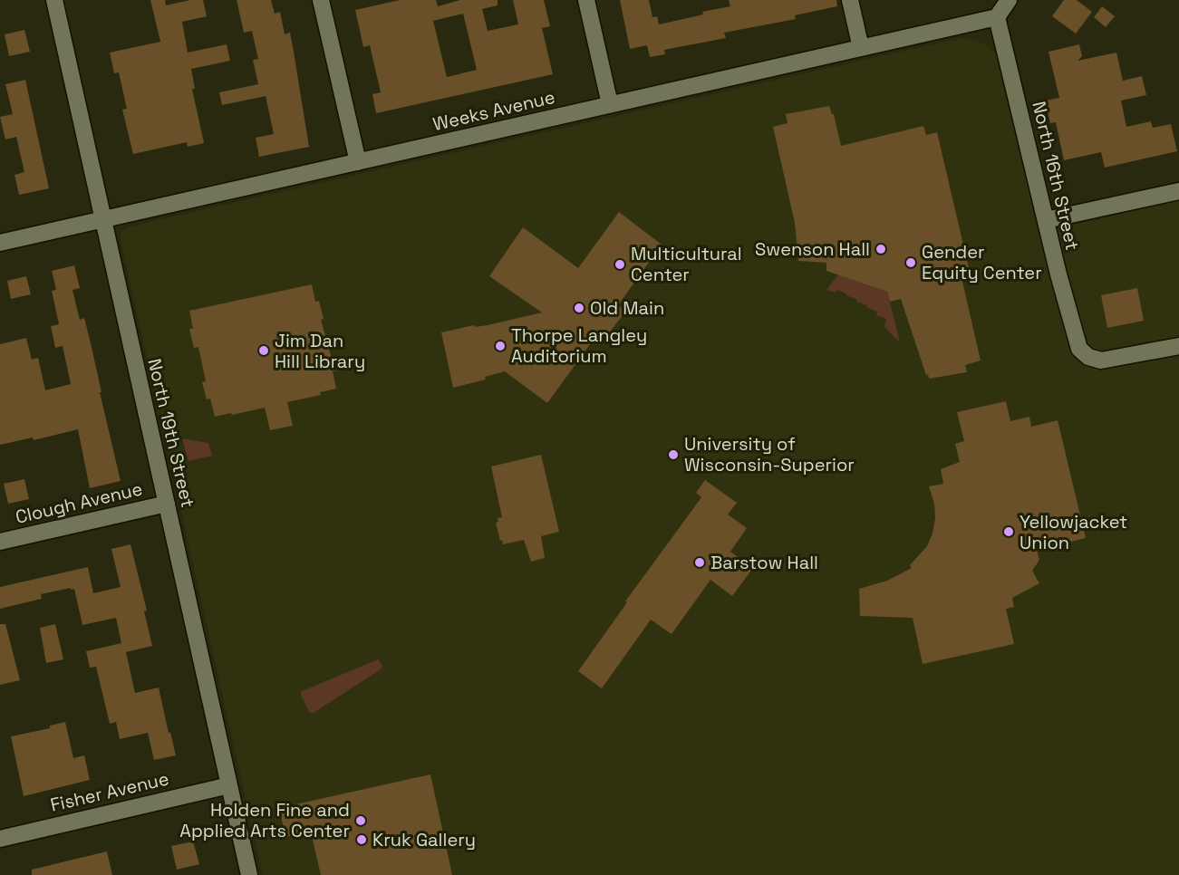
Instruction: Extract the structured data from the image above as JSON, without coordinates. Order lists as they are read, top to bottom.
{
  "streets": {
    "street": [
      "Weeks Avenue",
      "North 16th Street",
      "North 19th Street",
      "Clough Avenue",
      "Fisher Avenue"
    ]
  },
  "crossings": [
    ["Weeks Avenue", "North 16th Street"],
    ["Weeks Avenue", "North 19th Street"],
    ["North 19th Street", "Clough Avenue"],
    ["North 19th Street", "Fisher Avenue"]
  ],
  "places": [
    "Swenson Hall",
    "Gender Equity Center",
    "Multicultural Center",
    "Old Main",
    "Thorpe Langley Auditorium",
    "Jim Dan Hill Library",
    "University of Wisconsin-Superior",
    "Yellowjacket Union",
    "Barstow Hall",
    "Holden Fine and Applied Arts Center",
    "Kruk Gallery"
  ]
}
